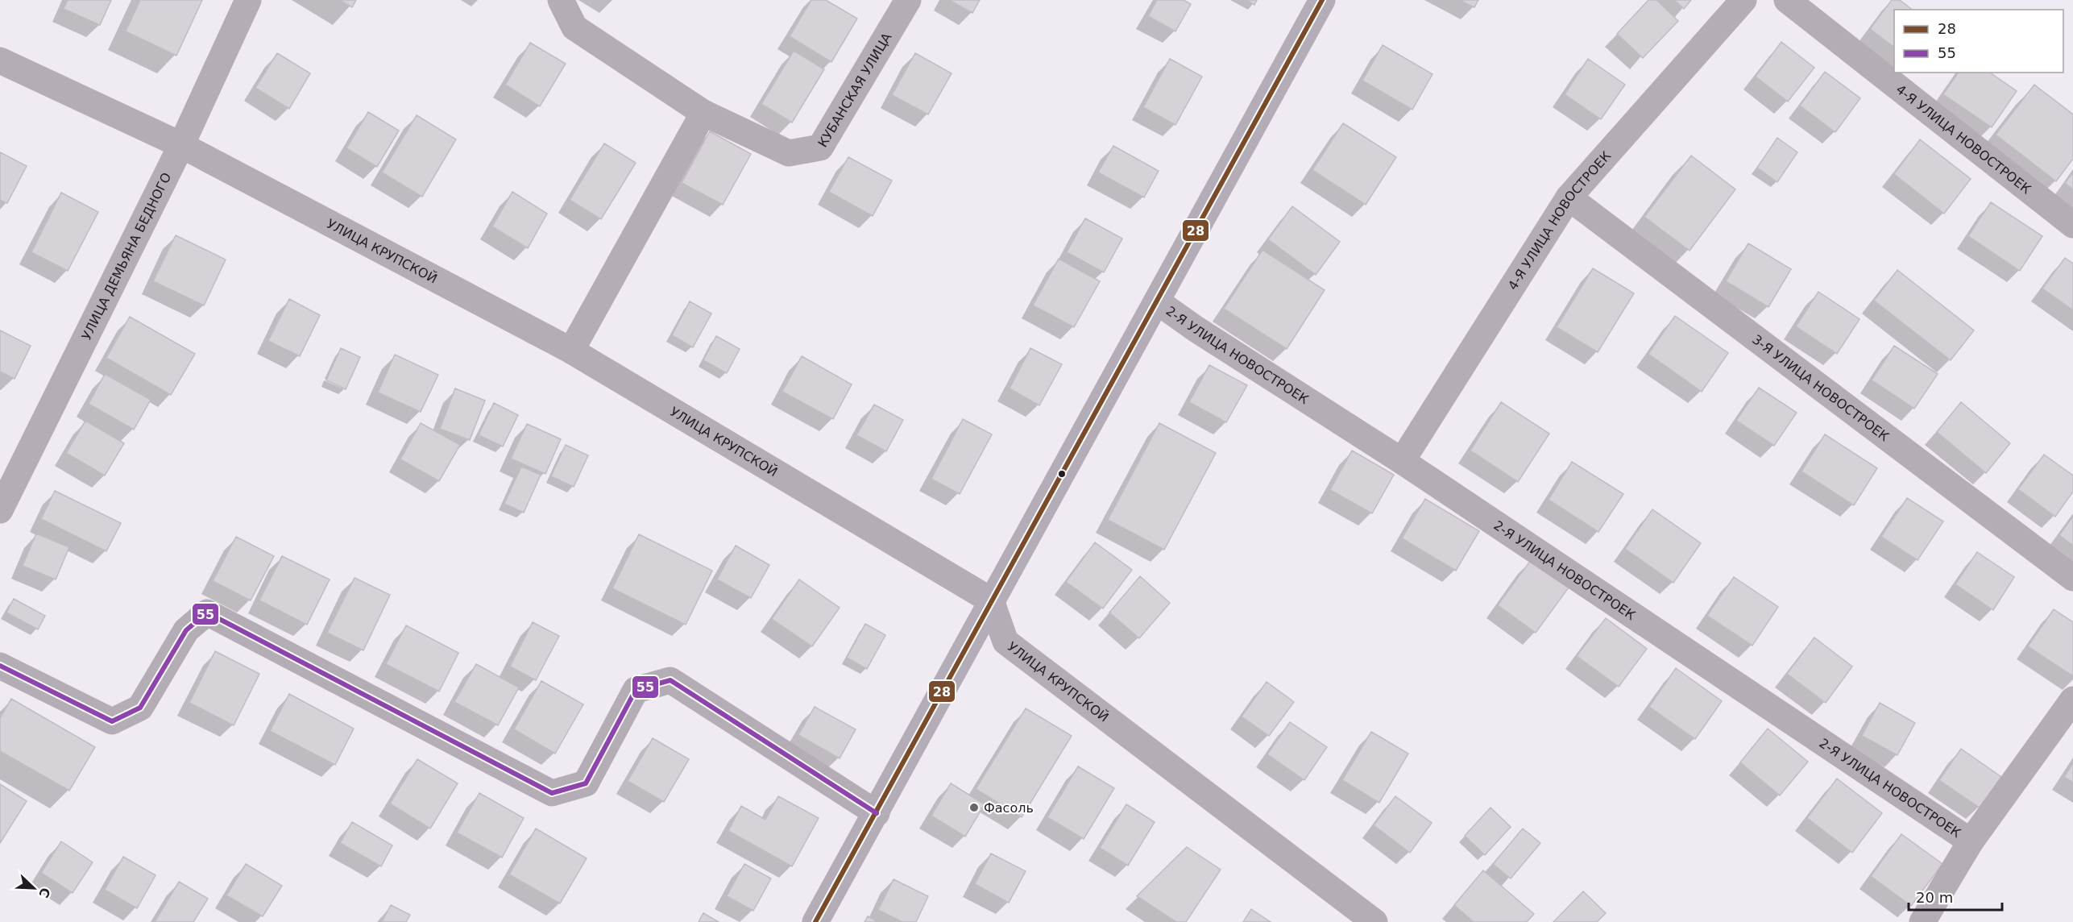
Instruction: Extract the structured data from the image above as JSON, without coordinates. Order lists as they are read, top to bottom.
{
  "streets": {
    "street": [
      "КУБАНСКАЯ УЛИЦА",
      "4-Я УЛИЦА НОВОСТРОЕК",
      "УЛИЦА КРУПСКОЙ",
      "УЛИЦА ДЕМЬЯНА БЕДНОГО",
      "2-Я УЛИЦА НОВОСТРОЕК",
      "3-Я УЛИЦА НОВОСТРОЕК"
    ]
  },
  "crossings": [
    ["4-Я УЛИЦА НОВОСТРОЕК", "2-Я УЛИЦА НОВОСТРОЕК"],
    ["4-Я УЛИЦА НОВОСТРОЕК", "3-Я УЛИЦА НОВОСТРОЕК"],
    ["УЛИЦА КРУПСКОЙ", "УЛИЦА ДЕМЬЯНА БЕДНОГО"]
  ],
  "places": ["Фасоль"],
  "lines": ["transit line 28", "transit line 55"],
  "legend": ["28", "55"],
  "scale_bar": "20 m",
  "north": "bottom right"
}
